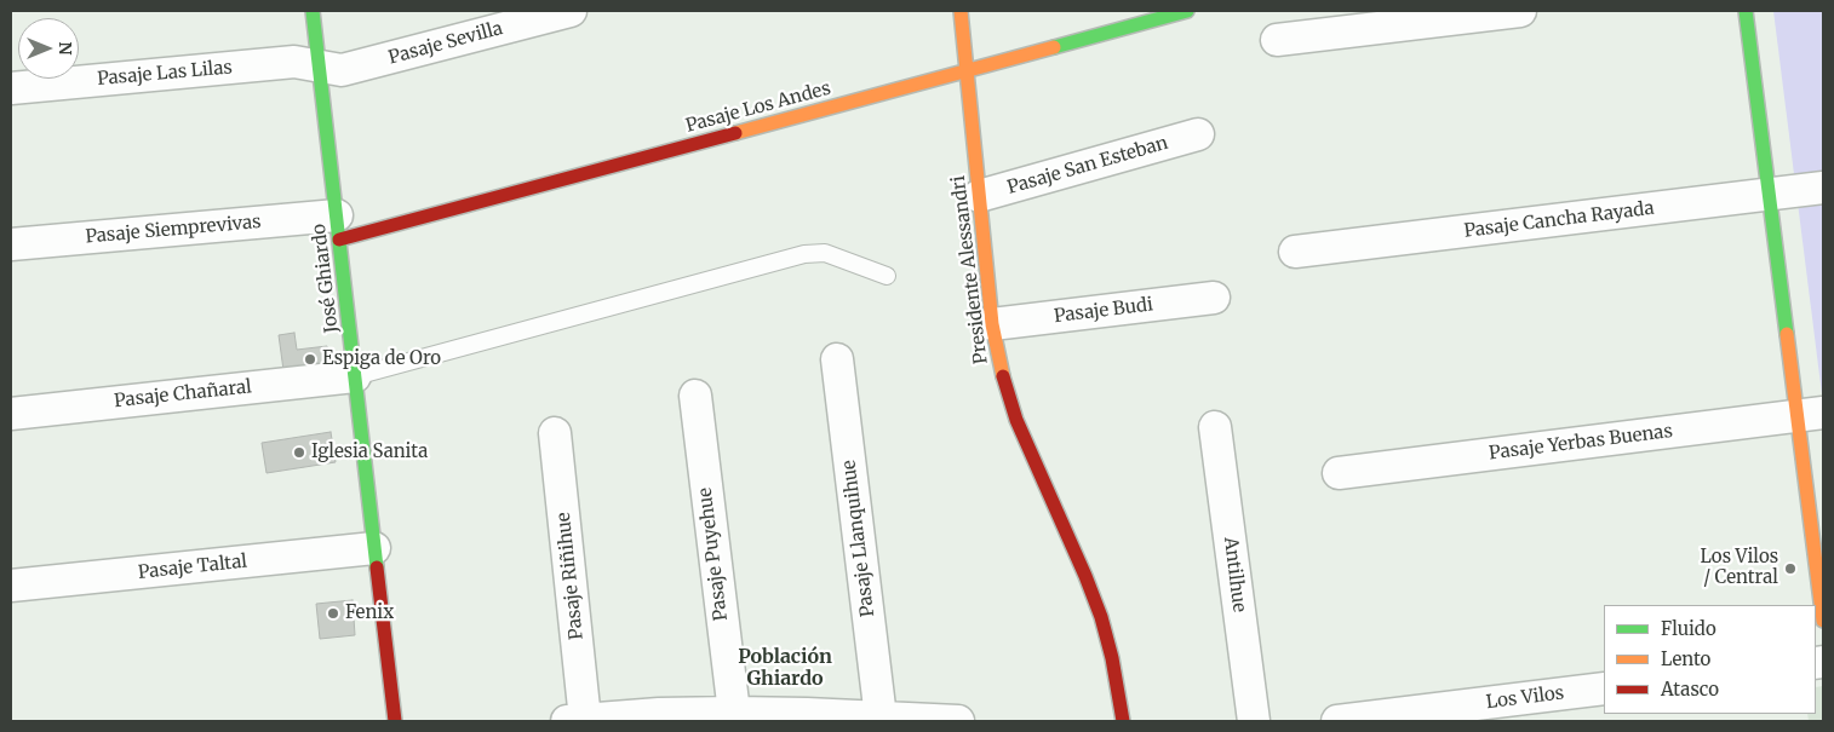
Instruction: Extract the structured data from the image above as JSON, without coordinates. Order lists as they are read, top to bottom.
{
  "streets": {
    "street": [
      "Pasaje Sevilla",
      "Pasaje Las Lilas",
      "Pasaje Los Andes",
      "Pasaje San Esteban",
      "Pasaje Cancha Rayada",
      "Pasaje Siemprevivas",
      "Presidente Alessandri",
      "José Ghiardo",
      "Pasaje Budi",
      "Pasaje Chañaral",
      "Pasaje Yerbas Buenas",
      "Pasaje Llanquihue",
      "Pasaje Puyehue",
      "Pasaje Taltal",
      "Antilhue",
      "Pasaje Riñihue",
      "Los Vilos"
    ]
  },
  "crossings": [
    ["Pasaje Sevilla", "Pasaje Las Lilas"],
    ["Pasaje Sevilla", "José Ghiardo"],
    ["Pasaje Las Lilas", "José Ghiardo"],
    ["Pasaje Los Andes", "Pasaje Siemprevivas"],
    ["Pasaje Los Andes", "Presidente Alessandri"],
    ["Pasaje Los Andes", "José Ghiardo"],
    ["Pasaje San Esteban", "Presidente Alessandri"],
    ["Pasaje Siemprevivas", "José Ghiardo"],
    ["Presidente Alessandri", "Pasaje Budi"],
    ["José Ghiardo", "Pasaje Chañaral"],
    ["José Ghiardo", "Pasaje Taltal"]
  ],
  "districts": ["Población Ghiardo"],
  "places": [
    "Espiga de Oro",
    "Iglesia Sanita",
    "Los Vilos / Central",
    "Fenix"
  ],
  "legend": ["Fluido", "Lento", "Atasco"],
  "north": "right"
}
